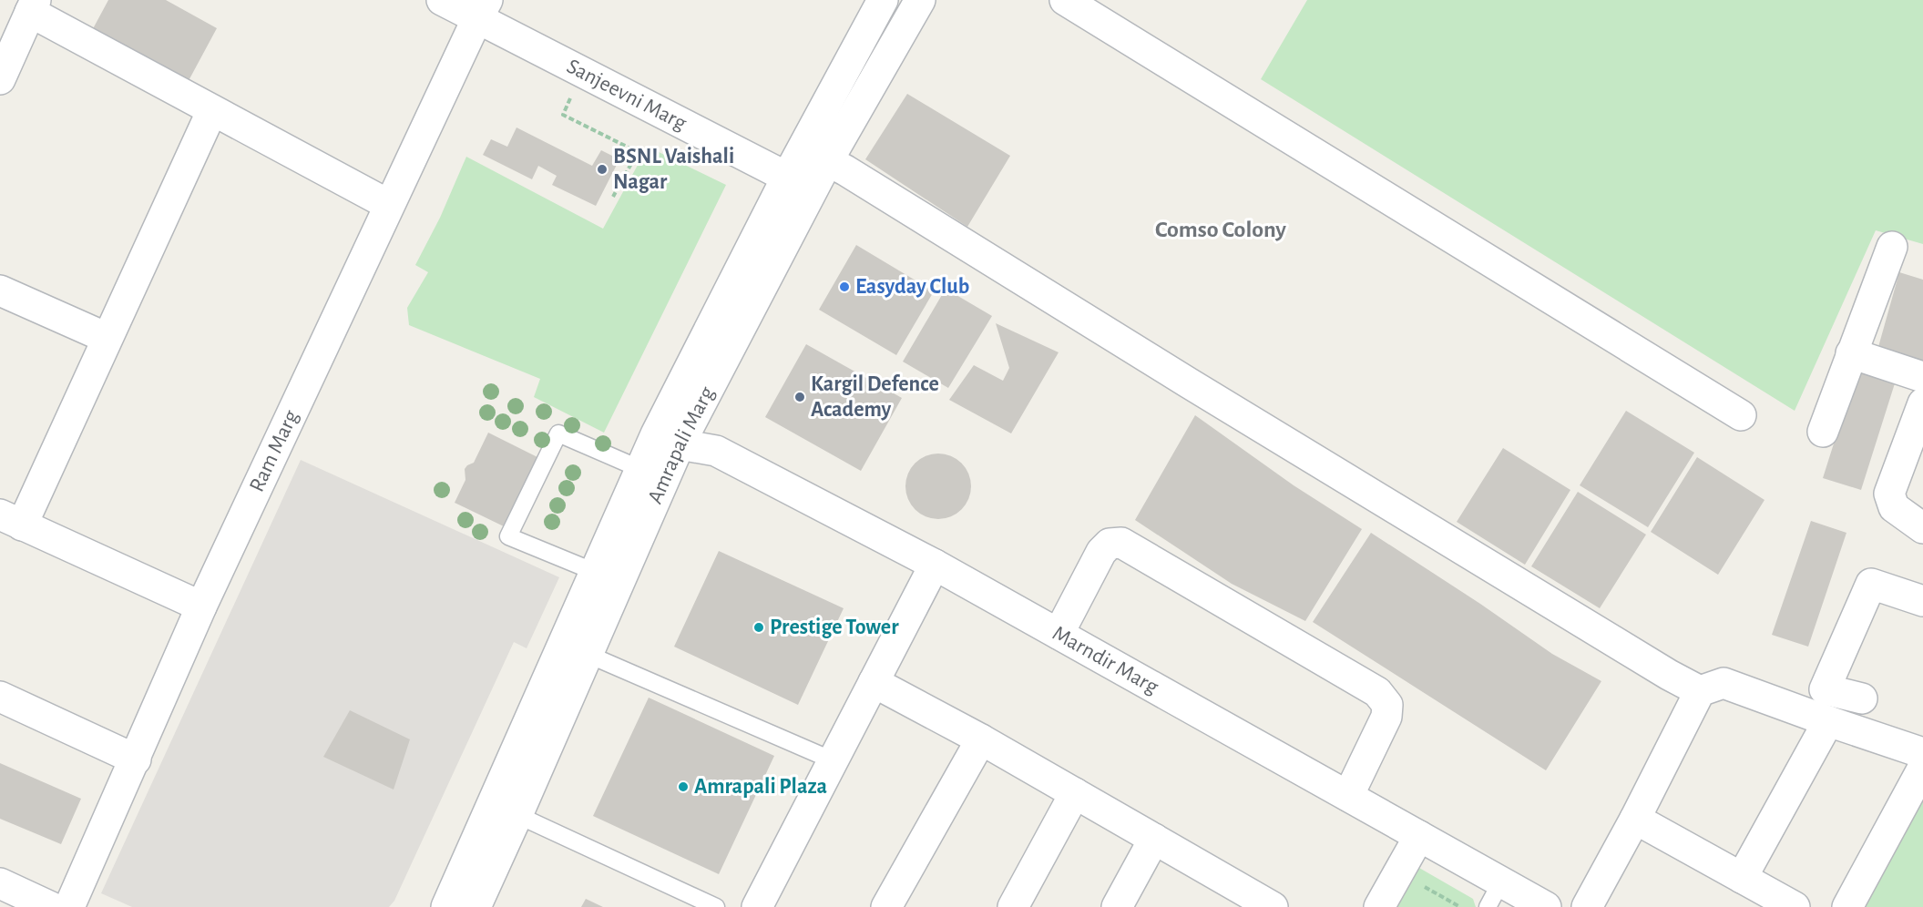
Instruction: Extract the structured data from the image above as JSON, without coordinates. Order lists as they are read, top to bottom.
{
  "streets": {
    "street": [
      "Sanjeevni Marg",
      "Amrapali Marg",
      "Ram Marg",
      "Marndir Marg"
    ]
  },
  "crossings": [
    ["Sanjeevni Marg", "Amrapali Marg"],
    ["Sanjeevni Marg", "Ram Marg"],
    ["Amrapali Marg", "Marndir Marg"]
  ],
  "districts": ["Comso Colony"],
  "places": [
    "BSNL Vaishali Nagar",
    "Easyday Club",
    "Kargil Defence Academy",
    "Prestige Tower",
    "Amrapali Plaza"
  ]
}
